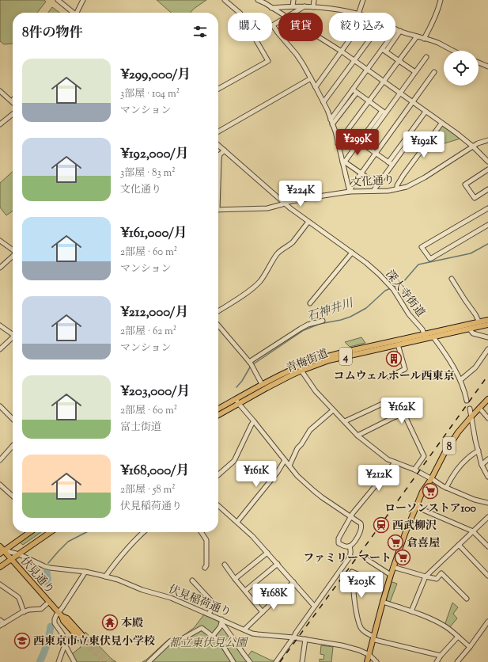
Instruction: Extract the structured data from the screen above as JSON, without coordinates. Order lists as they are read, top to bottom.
{
  "streets": {
    "main road": [
      "4",
      "青梅街道",
      "8",
      "伏見通り"
    ],
    "street": ["文化通り", "深大寺街道", "伏見稲荷通り"]
  },
  "crossings": [
    ["深大寺街道", "青梅街道"],
    ["8", "伏見稲荷通り"]
  ],
  "water": ["石神井川"],
  "parks": ["都立東伏見公園"],
  "places": {
    "building": ["コムウェルホール西東京"],
    "supermarket": ["ローソンストア100", "倉喜屋", "ファミリーマート"],
    "station": ["西武柳沢"],
    "temple": ["本殿"],
    "school or university": ["西東京市立東伏見小学校"]
  },
  "page": {
    "chip": ["購入", "賃貸", "絞り込み"],
    "heading": "8件の物件",
    "list": [
      {
        "name": "¥299,000/月",
        "note": "3部屋 · 104 m² · マンション"
      },
      {
        "name": "¥192,000/月",
        "note": "3部屋 · 83 m² · 文化通り"
      },
      {
        "name": "¥161,000/月",
        "note": "2部屋 · 60 m² · マンション"
      },
      {
        "name": "¥212,000/月",
        "note": "2部屋 · 62 m² · マンション"
      },
      {
        "name": "¥203,000/月",
        "note": "2部屋 · 60 m² · 富士街道"
      },
      {
        "name": "¥168,000/月",
        "note": "2部屋 · 58 m² · 伏見稲荷通り"
      }
    ],
    "price": [
      "¥299K",
      "¥192K",
      "¥224K",
      "¥162K",
      "¥161K",
      "¥212K",
      "¥203K",
      "¥168K"
    ]
  }
}
